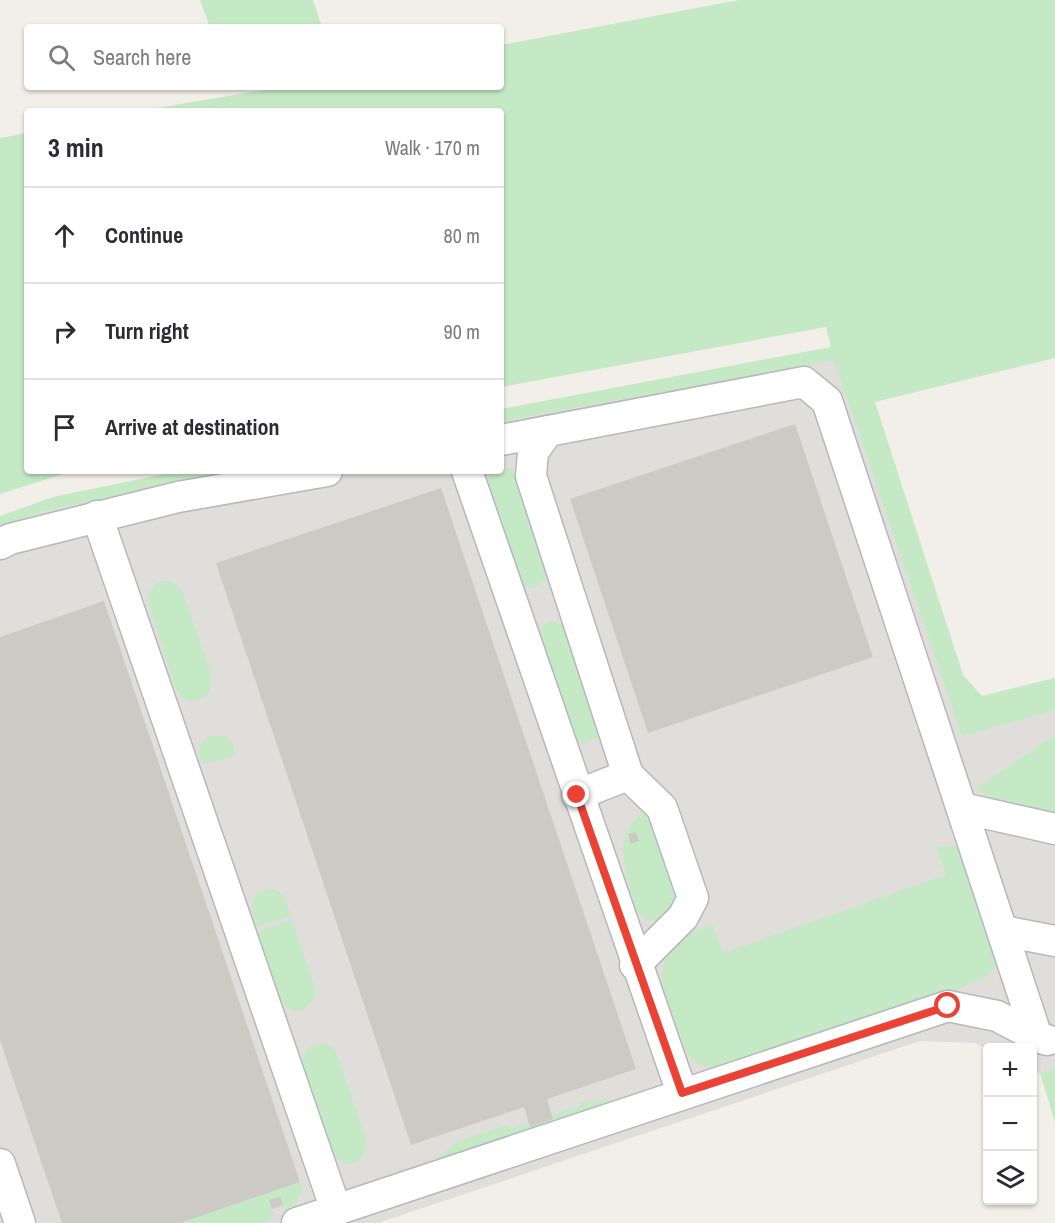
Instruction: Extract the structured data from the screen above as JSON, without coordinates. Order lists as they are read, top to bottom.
{
  "page": {
    "search": "Search here",
    "heading": ["3 min", "Walk · 170 m"],
    "list": [
      ["Continue", "80 m"],
      ["Turn right", "90 m"],
      "Arrive at destination"
    ],
    "map_buttons": ["+", "−"]
  }
}
